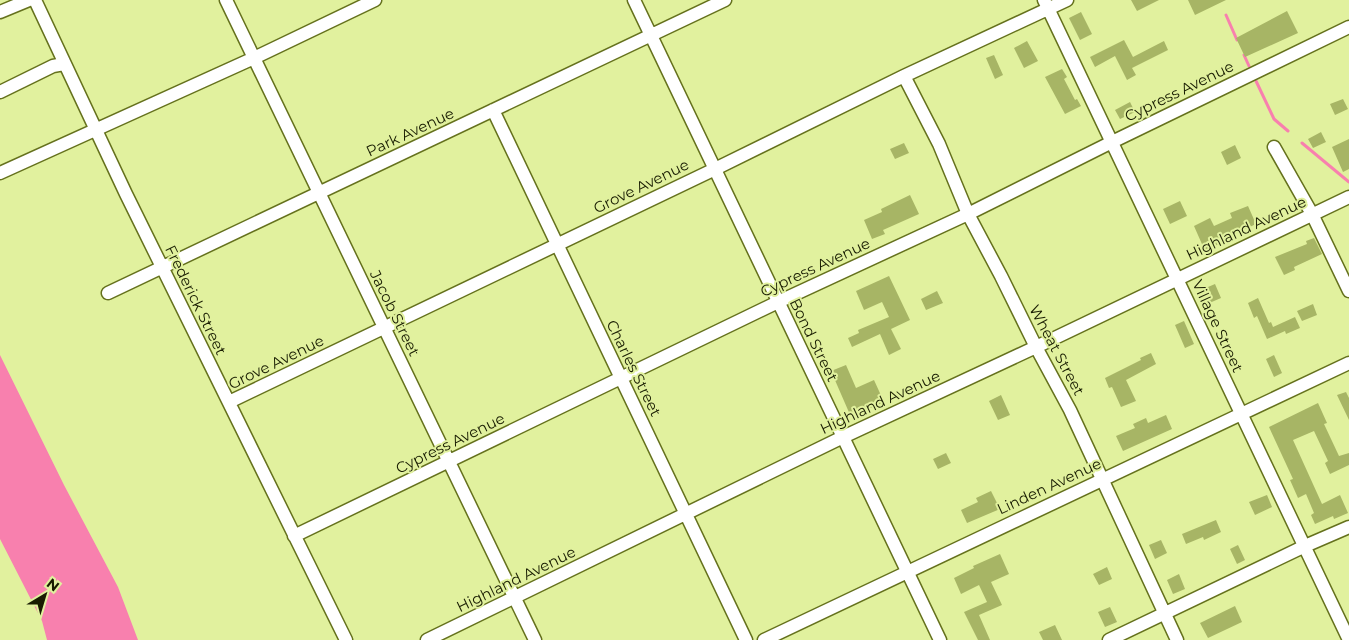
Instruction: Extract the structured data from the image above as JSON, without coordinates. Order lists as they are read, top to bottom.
{
  "streets": {
    "street": [
      "Cypress Avenue",
      "Park Avenue",
      "Grove Avenue",
      "Highland Avenue",
      "Frederick Street",
      "Jacob Street",
      "Village Street",
      "Bond Street",
      "Wheat Street",
      "Charles Street",
      "Linden Avenue"
    ]
  },
  "crossings": [
    ["Cypress Avenue", "Frederick Street"],
    ["Cypress Avenue", "Jacob Street"],
    ["Cypress Avenue", "Village Street"],
    ["Cypress Avenue", "Bond Street"],
    ["Cypress Avenue", "Wheat Street"],
    ["Cypress Avenue", "Charles Street"],
    ["Park Avenue", "Frederick Street"],
    ["Park Avenue", "Jacob Street"],
    ["Park Avenue", "Bond Street"],
    ["Park Avenue", "Charles Street"],
    ["Grove Avenue", "Frederick Street"],
    ["Grove Avenue", "Jacob Street"],
    ["Grove Avenue", "Village Street"],
    ["Grove Avenue", "Bond Street"],
    ["Grove Avenue", "Wheat Street"],
    ["Grove Avenue", "Charles Street"],
    ["Highland Avenue", "Jacob Street"],
    ["Highland Avenue", "Village Street"],
    ["Highland Avenue", "Bond Street"],
    ["Highland Avenue", "Wheat Street"],
    ["Highland Avenue", "Charles Street"],
    ["Village Street", "Linden Avenue"],
    ["Bond Street", "Linden Avenue"],
    ["Wheat Street", "Linden Avenue"]
  ],
  "north": "top right"
}
